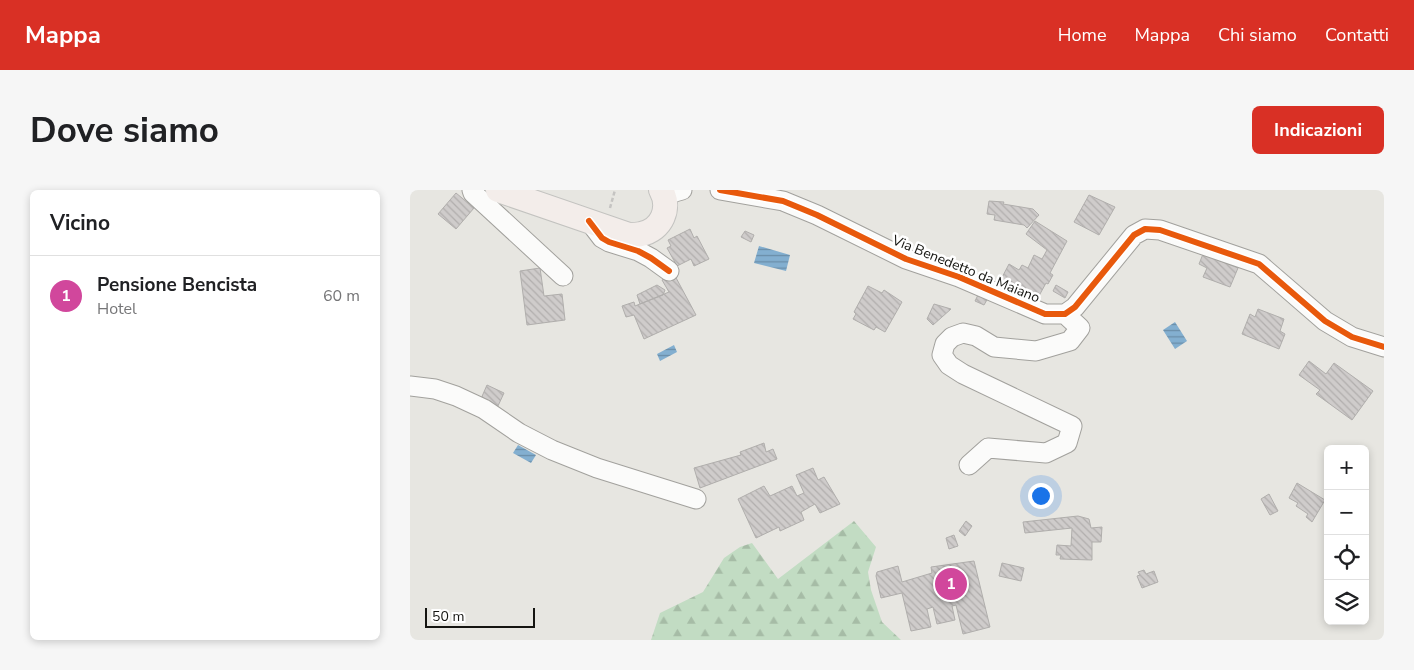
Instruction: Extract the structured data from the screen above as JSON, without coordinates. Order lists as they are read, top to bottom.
{
  "streets": {
    "street": ["Via Benedetto da Maiano"]
  },
  "scale_bar": "50 m",
  "page": {
    "header": "Mappa",
    "nav": [
      "Home",
      "Mappa",
      "Chi siamo",
      "Contatti"
    ],
    "buttons": "Indicazioni",
    "title": "Dove siamo",
    "heading": "Vicino",
    "list": [
      {
        "mark": "1",
        "name": "Pensione Bencista",
        "note": "Hotel",
        "value": "60 m"
      }
    ],
    "map_buttons": ["+", "−"],
    "pins": "1",
    "scale": "50 m"
  }
}
